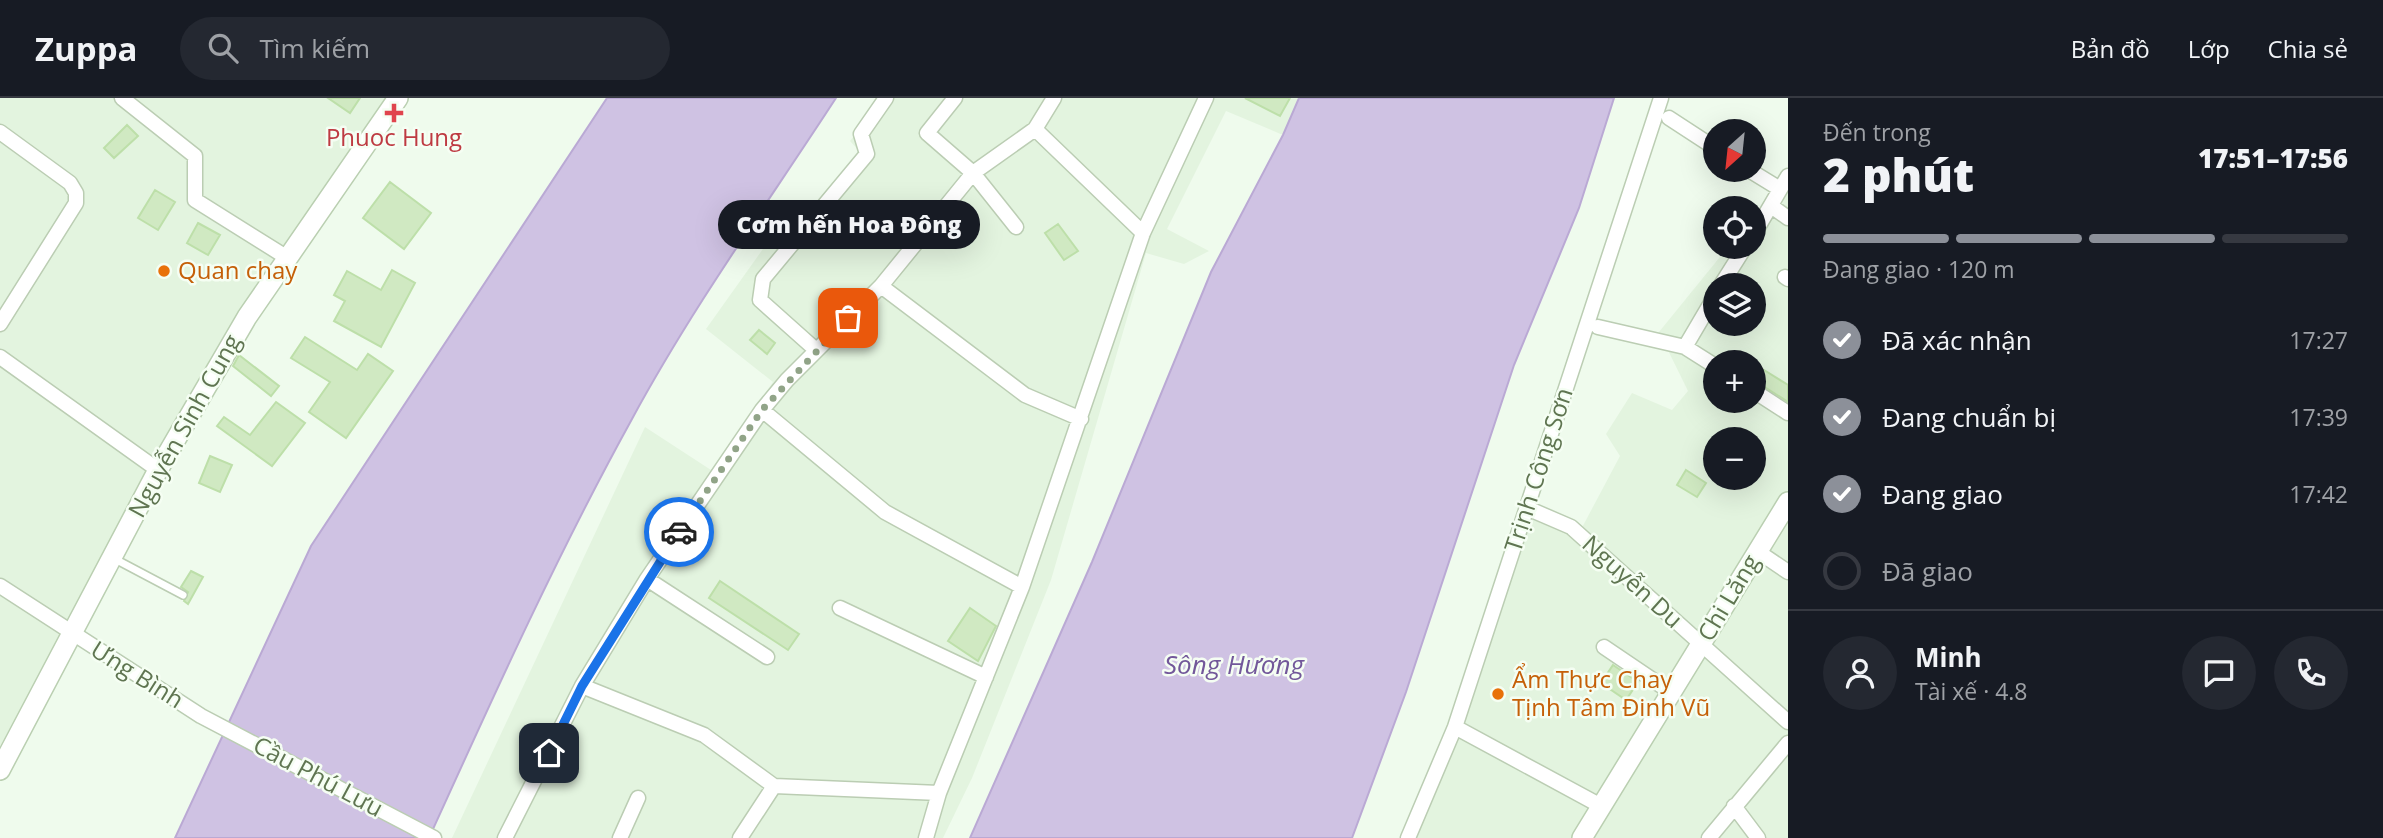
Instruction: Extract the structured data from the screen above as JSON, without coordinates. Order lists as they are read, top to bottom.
{
  "streets": {
    "main road": ["Nguyễn Sinh Cung", "Chi Lăng"],
    "street": [
      "Trịnh Công Sơn",
      "Nguyễn Du",
      "Ưng Bình",
      "Cầu Phú Lưu"
    ]
  },
  "crossings": [
    ["Nguyễn Sinh Cung", "Ưng Bình"],
    ["Trịnh Công Sơn", "Nguyễn Du"],
    ["Nguyễn Du", "Chi Lăng"],
    ["Ưng Bình", "Cầu Phú Lưu"]
  ],
  "water": ["Sông Hương"],
  "places": {
    "health": ["Phuoc Hung"],
    "other": ["Quan chay", "Cơm hến Hoa Đông", "Ẩm Thực Chay Tịnh Tâm Đinh Vũ"]
  },
  "north": "bottom left",
  "page": {
    "header": "Zuppa",
    "search": "Tìm kiếm",
    "nav": ["Bản đồ", "Lớp", "Chia sẻ"],
    "heading": ["2 phút", "Đến trong", "17:51–17:56"],
    "panel": ["Minh", "Tài xế · 4.8"],
    "map_buttons": ["+", "−"],
    "bubble": "Cơm hến Hoa Đông",
    "bar": "Đang giao · 120 m",
    "list": [
      ["Đã xác nhận", "17:27"],
      ["Đang chuẩn bị", "17:39"],
      ["Đang giao", "17:42"],
      "Đã giao"
    ]
  }
}
